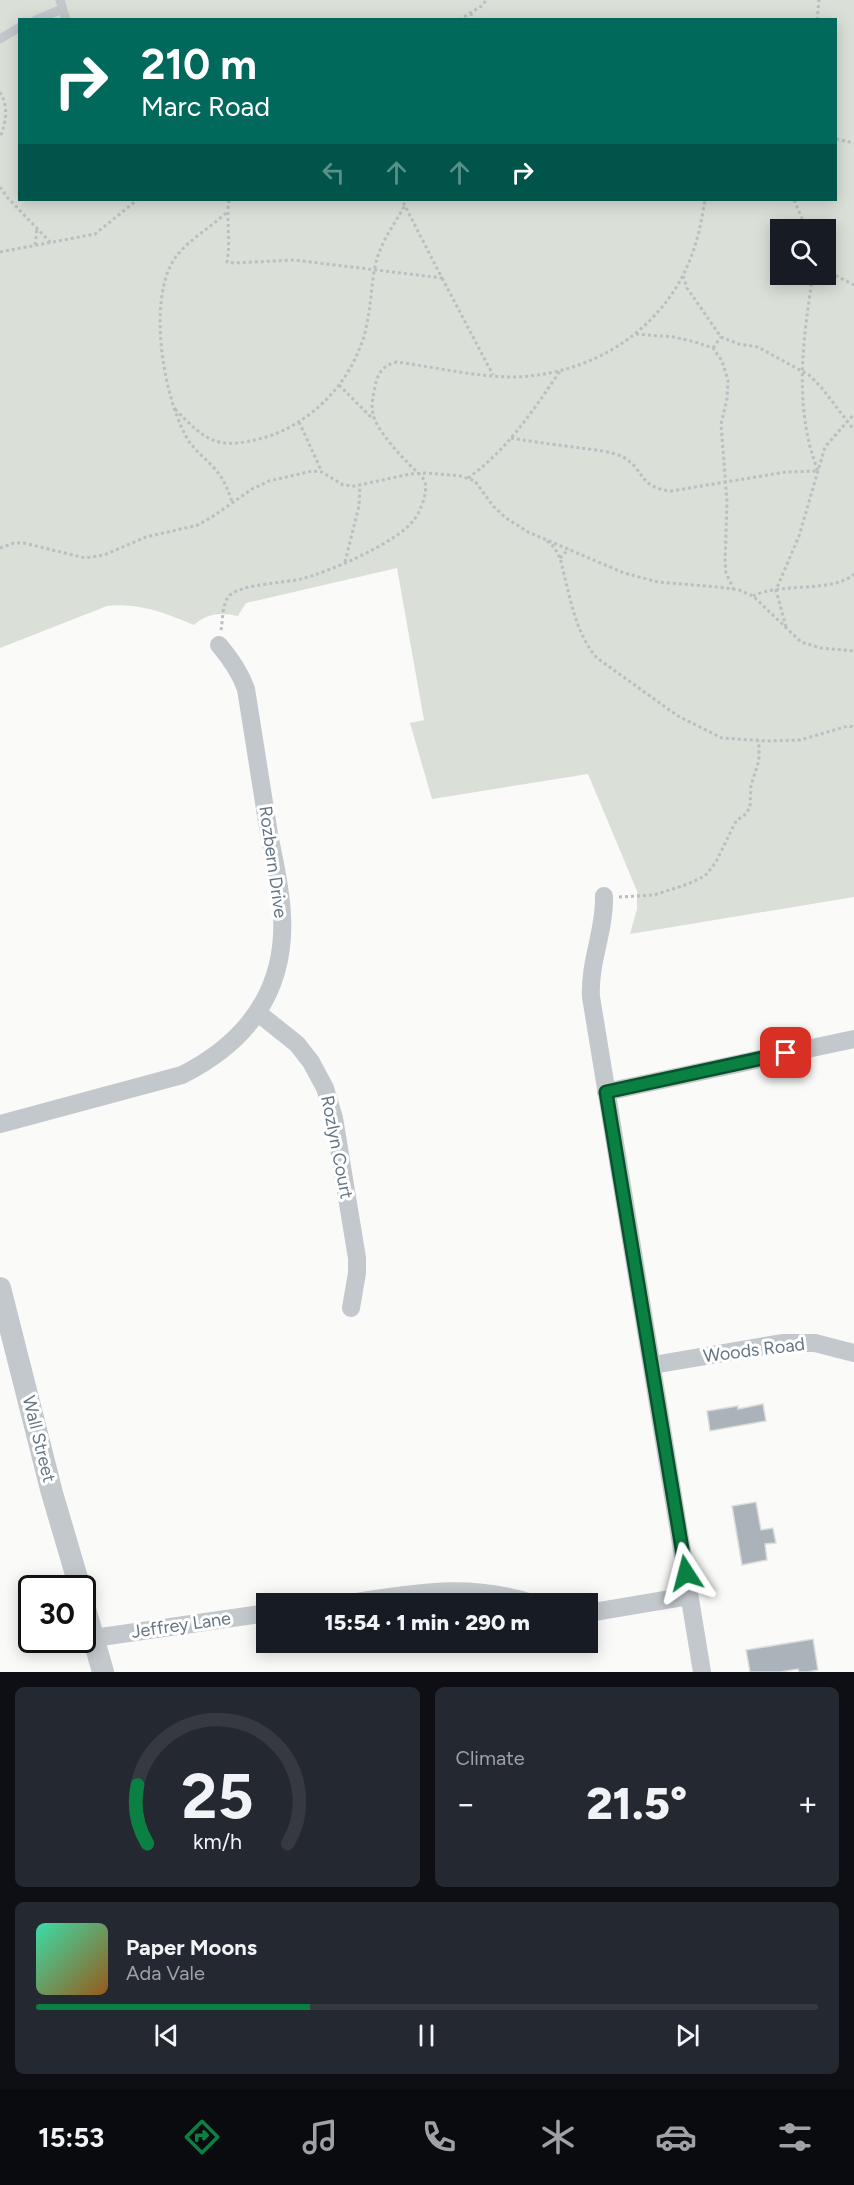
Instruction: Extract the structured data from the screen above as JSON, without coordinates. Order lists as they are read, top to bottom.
{
  "streets": {
    "street": [
      "Rozbern Drive",
      "Rozlyn Court",
      "Woods Road",
      "Wall Street",
      "Jeffrey Lane"
    ]
  },
  "crossings": [
    ["Rozbern Drive", "Rozlyn Court"]
  ],
  "page": {
    "turn": ["210 m", "Marc Road"],
    "limit": "30",
    "trip": "15:54 · 1 min · 290 m",
    "tile": "Climate",
    "heat": ["−", "21.5°", "+"],
    "song": ["Paper Moons", "Ada Vale"],
    "tabs": "15:53",
    "gauge": ["25", "km/h"]
  }
}
